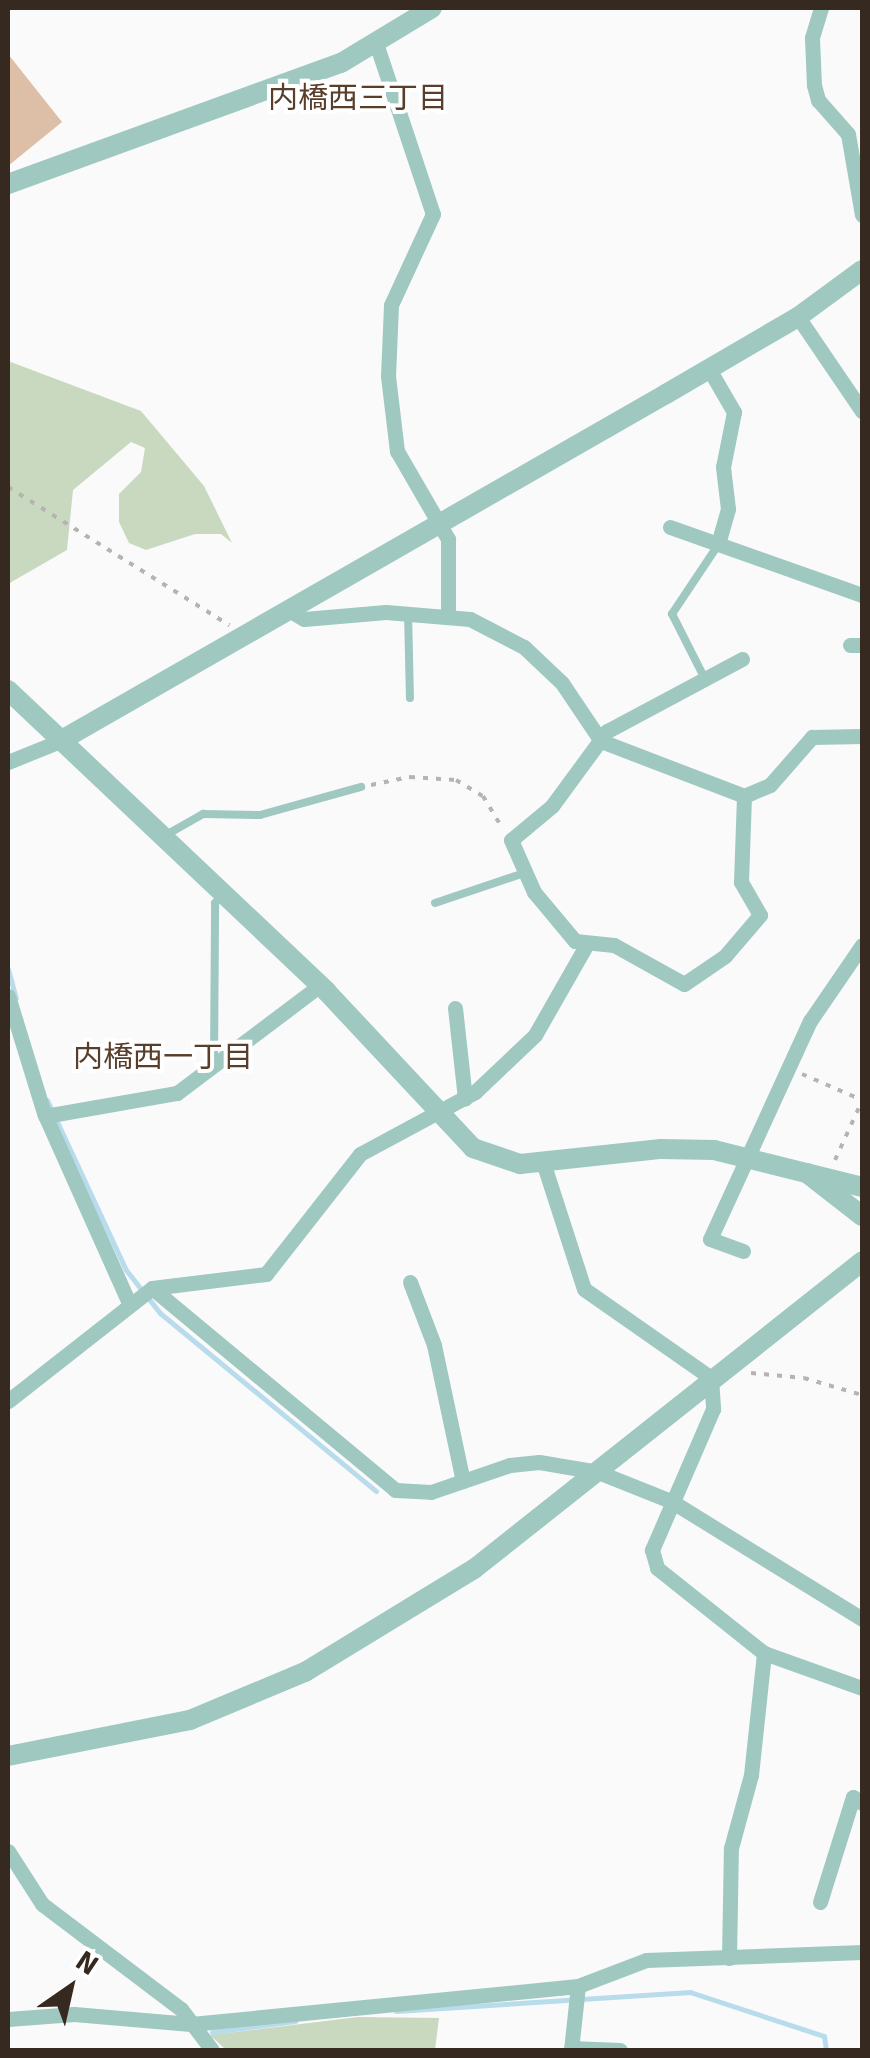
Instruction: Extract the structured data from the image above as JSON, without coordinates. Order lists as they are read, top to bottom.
{
  "districts": ["内橋西三丁目", "内橋西一丁目"],
  "north": "top right"
}
